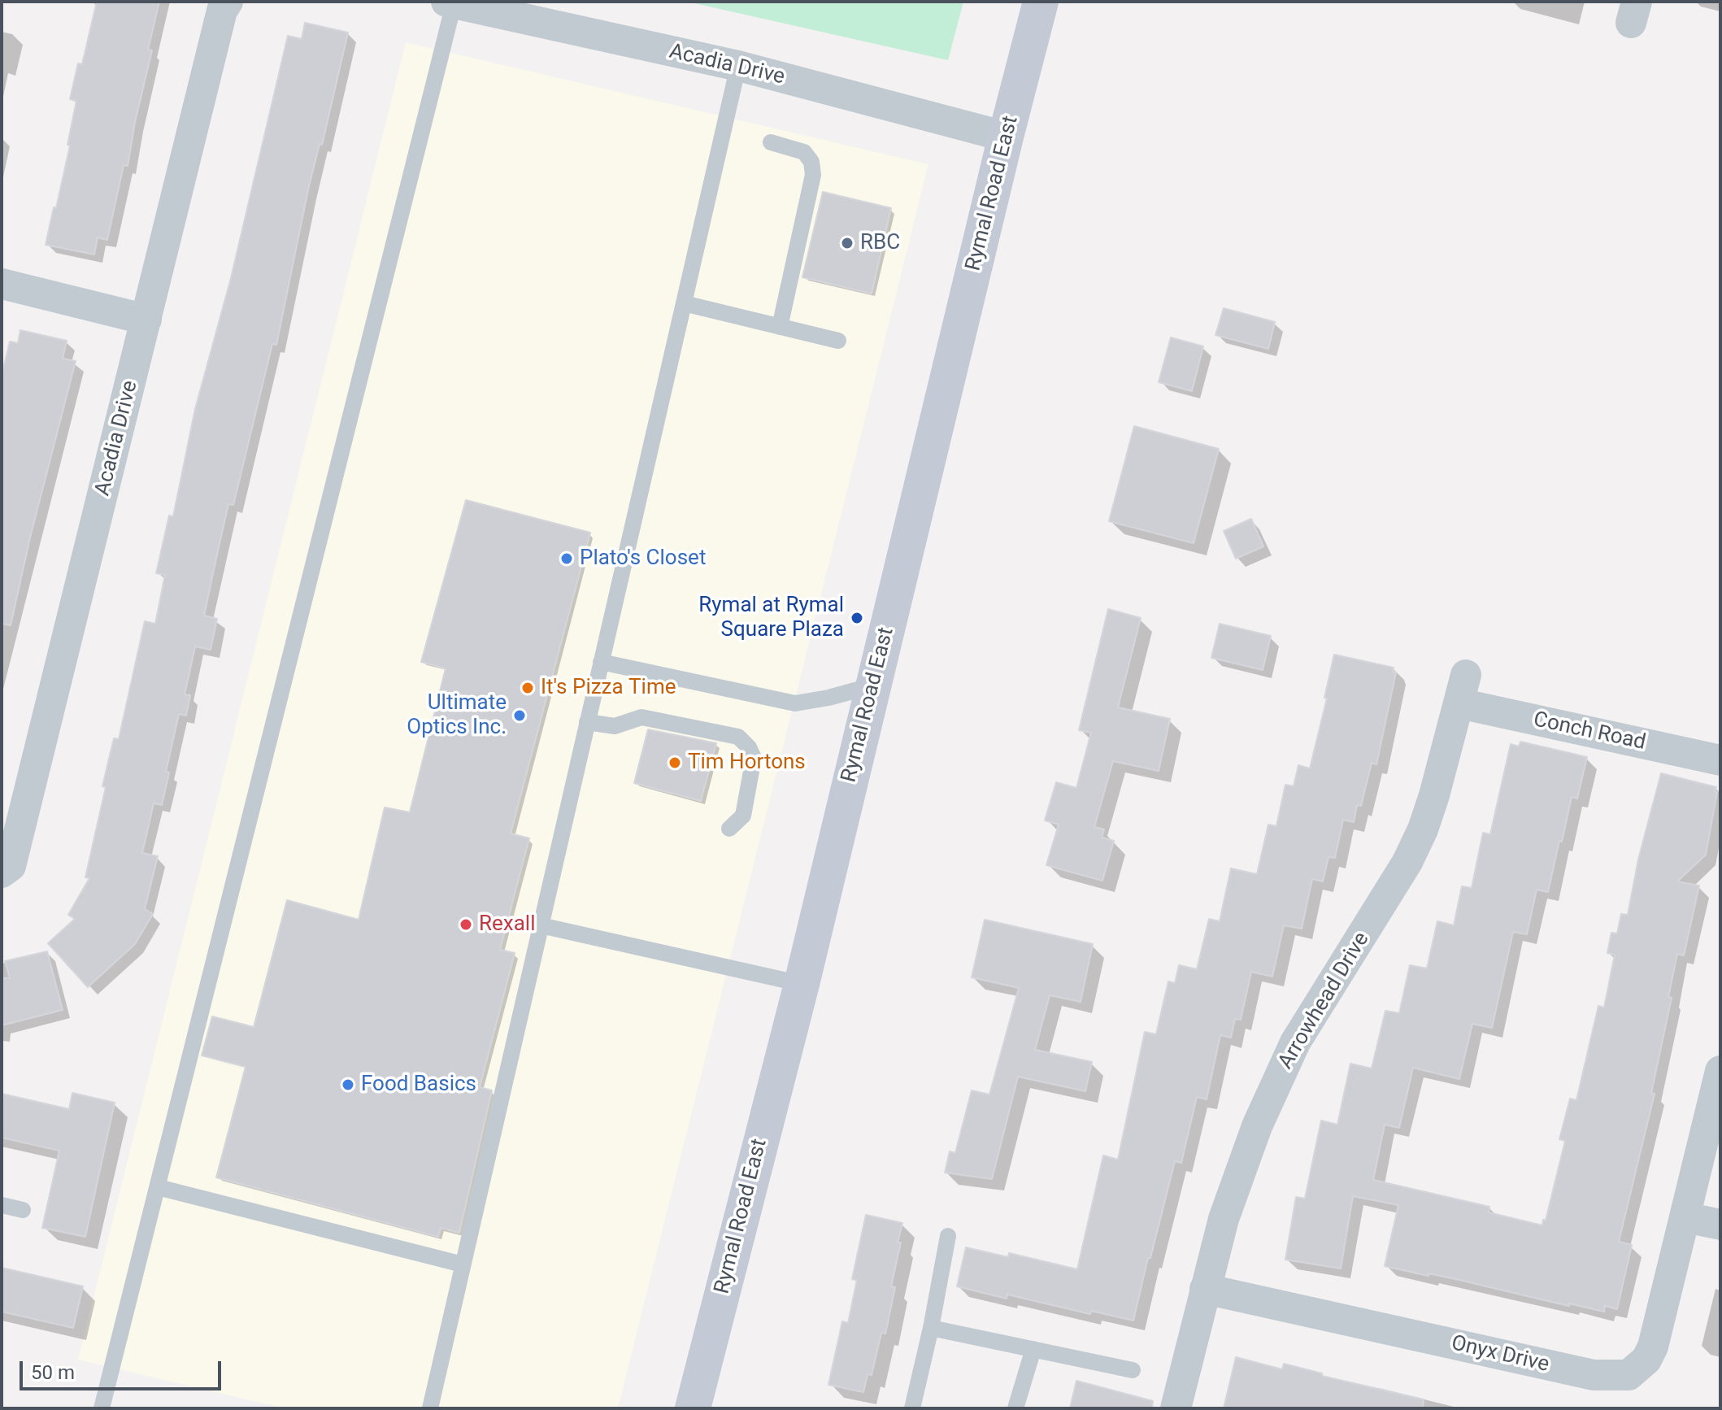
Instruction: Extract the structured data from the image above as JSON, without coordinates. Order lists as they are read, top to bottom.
{
  "streets": {
    "main road": ["Rymal Road East"],
    "street": [
      "Acadia Drive",
      "Conch Road",
      "Arrowhead Drive",
      "Onyx Drive"
    ]
  },
  "crossings": [
    ["Acadia Drive", "Rymal Road East"],
    ["Conch Road", "Arrowhead Drive"],
    ["Arrowhead Drive", "Onyx Drive"]
  ],
  "places": [
    "RBC",
    "Plato's Closet",
    "Rymal at Rymal Square Plaza",
    "It's Pizza Time",
    "Ultimate Optics Inc.",
    "Tim Hortons",
    "Rexall",
    "Food Basics"
  ],
  "scale_bar": "50 m"
}
